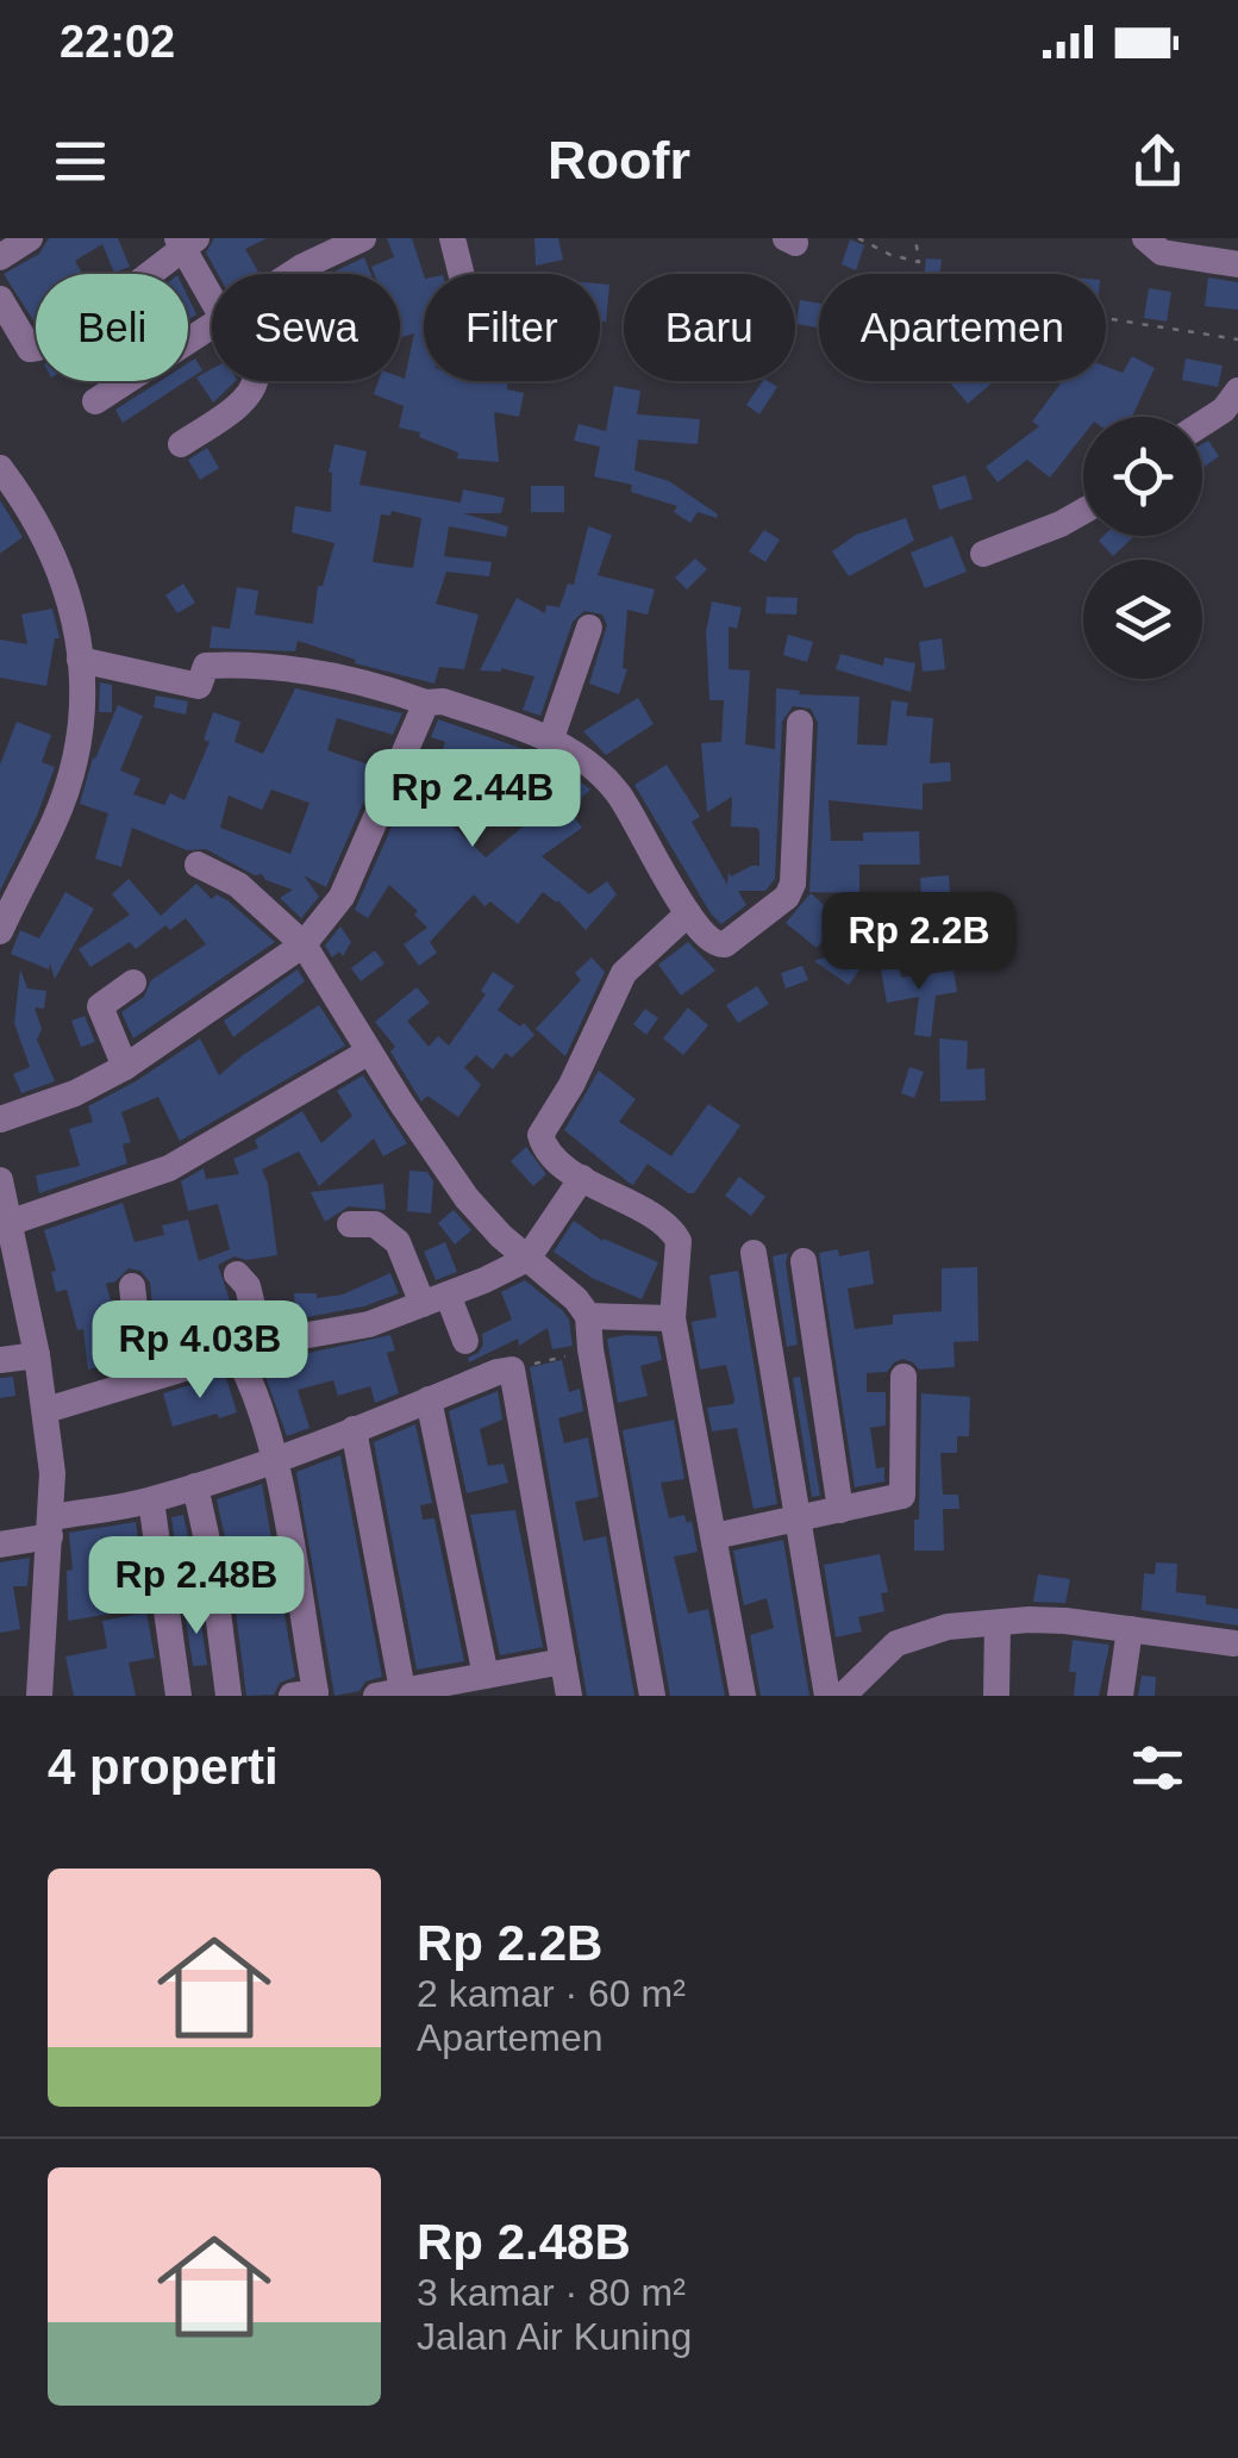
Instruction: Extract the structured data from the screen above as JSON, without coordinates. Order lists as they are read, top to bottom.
{
  "page": {
    "status": "22:02",
    "header": "Roofr",
    "chip": [
      "Beli",
      "Sewa",
      "Filter",
      "Baru",
      "Apartemen"
    ],
    "price": [
      "Rp 2.44B",
      "Rp 2.2B",
      "Rp 4.03B",
      "Rp 2.48B"
    ],
    "heading": "4 properti",
    "list": [
      {
        "name": "Rp 2.2B",
        "note": "2 kamar · 60 m² · Apartemen"
      },
      {
        "name": "Rp 2.48B",
        "note": "3 kamar · 80 m² · Jalan Air Kuning"
      }
    ]
  }
}
